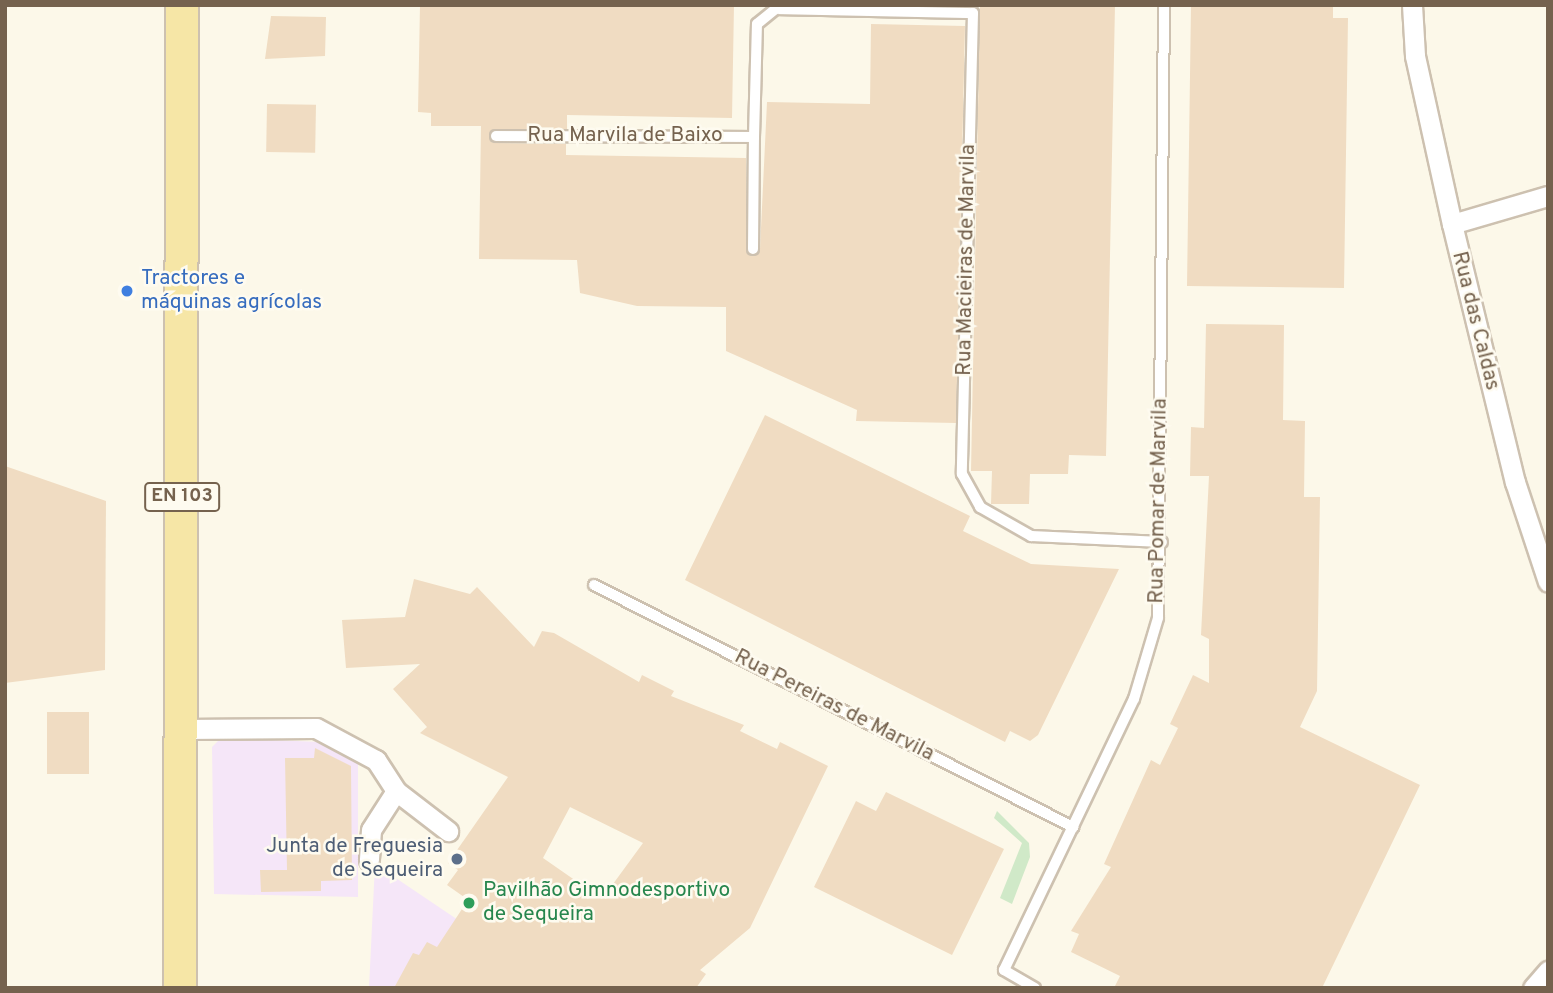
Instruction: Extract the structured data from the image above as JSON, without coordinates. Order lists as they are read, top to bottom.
{
  "streets": {
    "main road": ["EN 103"],
    "street": ["Rua das Caldas"],
    "lane": [
      "Rua Marvila de Baixo",
      "Rua Macieiras de Marvila",
      "Rua Pomar de Marvila",
      "Rua Pereiras de Marvila"
    ]
  },
  "crossings": [
    ["Rua Macieiras de Marvila", "Rua Pomar de Marvila"],
    ["Rua Pomar de Marvila", "Rua Pereiras de Marvila"]
  ],
  "places": ["Tractores e máquinas agrícolas", "Junta de Freguesia de Sequeira", "Pavilhão Gimnodesportivo de Sequeira"]
}
